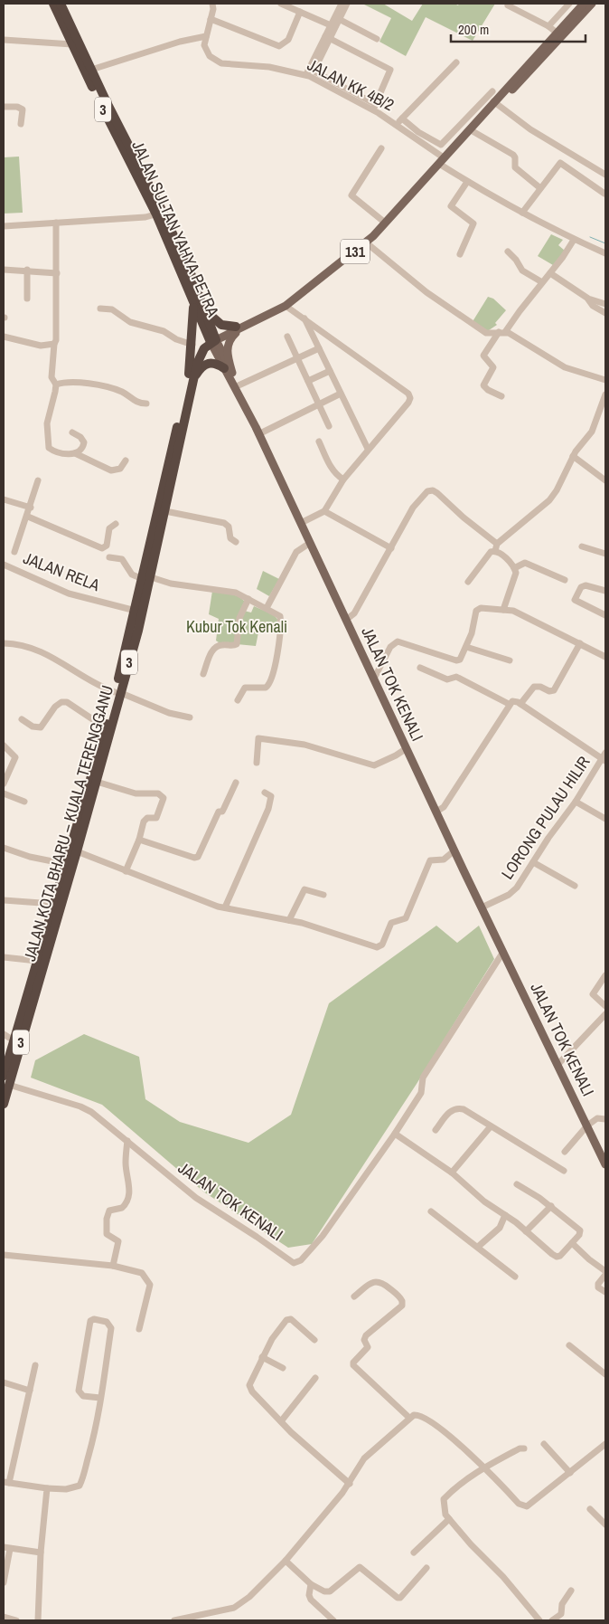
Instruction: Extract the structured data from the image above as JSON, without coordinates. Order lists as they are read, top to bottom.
{
  "streets": {
    "highway": ["3", "JALAN SULTAN YAHYA PETRA", "JALAN KOTA BHARU – KUALA TERENGGANU"],
    "main road": ["131", "JALAN TOK KENALI"],
    "street": ["JALAN KK 4B/2", "JALAN RELA", "LORONG PULAU HILIR"]
  },
  "crossings": [
    ["JALAN KK 4B/2", "131"],
    ["JALAN SULTAN YAHYA PETRA", "131"],
    ["JALAN SULTAN YAHYA PETRA", "JALAN TOK KENALI"],
    ["JALAN SULTAN YAHYA PETRA", "JALAN KOTA BHARU – KUALA TERENGGANU"],
    ["131", "JALAN KOTA BHARU – KUALA TERENGGANU"],
    ["JALAN RELA", "JALAN KOTA BHARU – KUALA TERENGGANU"],
    ["JALAN TOK KENALI", "LORONG PULAU HILIR"],
    ["JALAN TOK KENALI", "JALAN KOTA BHARU – KUALA TERENGGANU"]
  ],
  "parks": ["Kubur Tok Kenali"],
  "scale_bar": "200 m"
}
